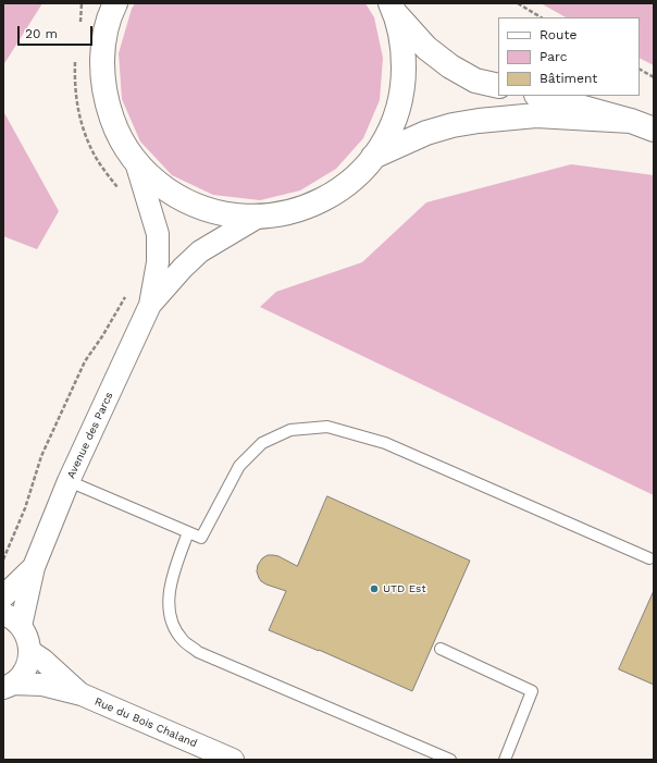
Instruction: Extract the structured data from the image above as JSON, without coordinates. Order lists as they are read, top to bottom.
{
  "streets": {
    "street": ["Avenue des Parcs", "Rue du Bois Chaland"]
  },
  "places": ["UTD Est"],
  "legend": ["Route", "Parc", "Bâtiment"],
  "scale_bar": "20 m"
}
